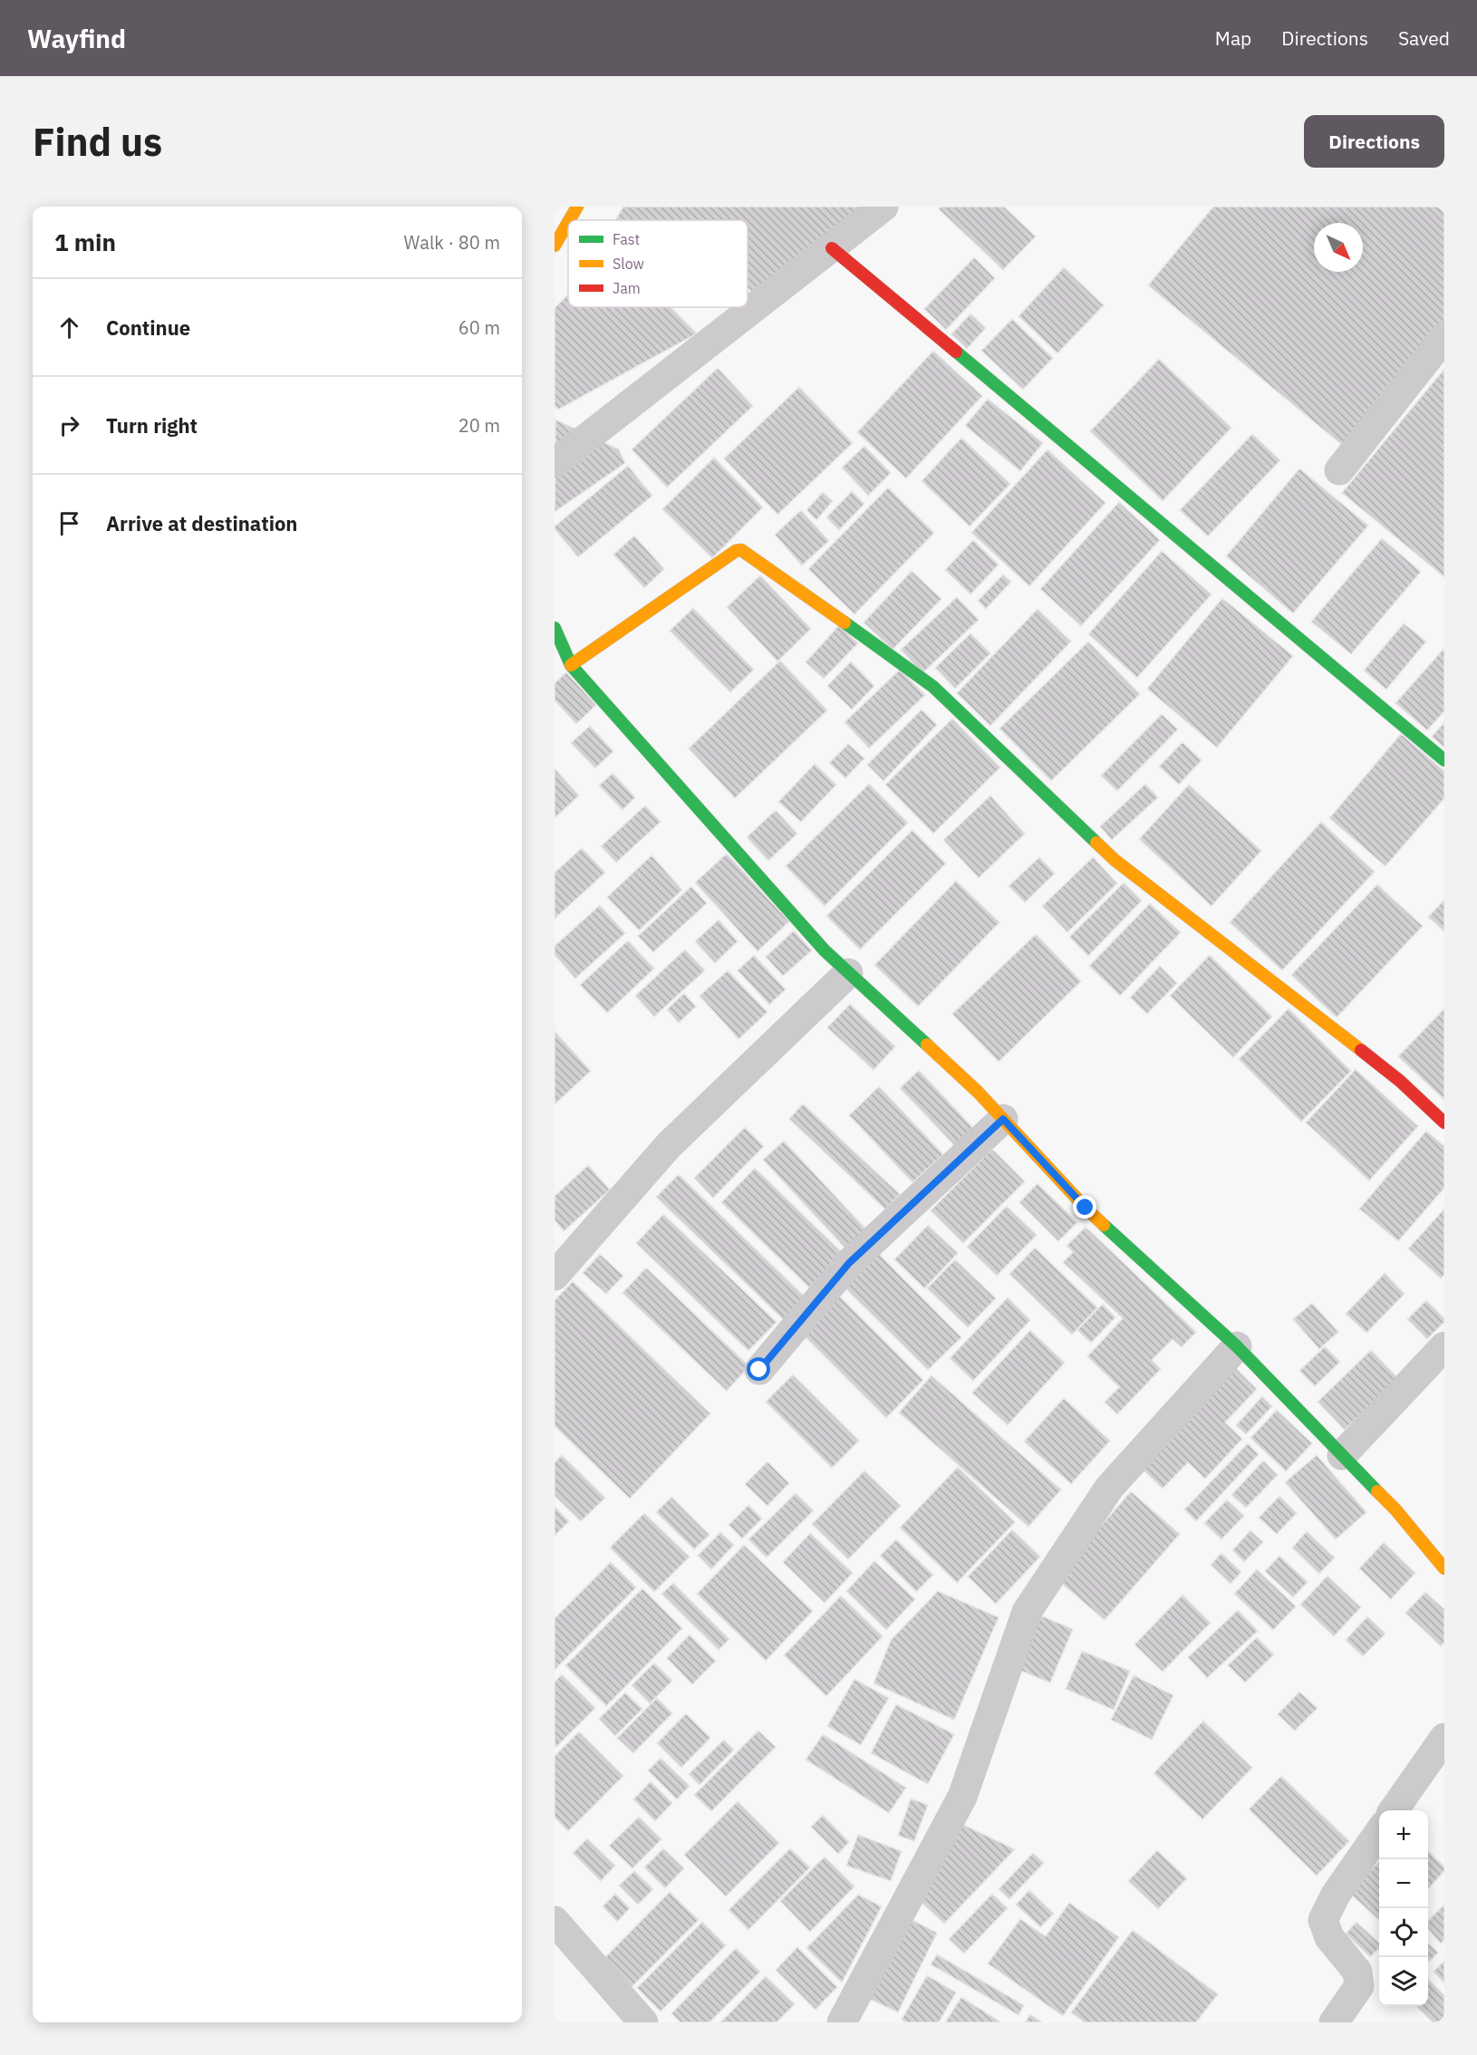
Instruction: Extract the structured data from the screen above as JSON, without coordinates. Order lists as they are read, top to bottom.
{
  "legend": ["Fast", "Slow", "Jam"],
  "north": "bottom right",
  "page": {
    "header": "Wayfind",
    "nav": ["Map", "Directions", "Saved"],
    "buttons": "Directions",
    "title": "Find us",
    "heading": ["1 min", "Walk · 80 m"],
    "list": [
      ["Continue", "60 m"],
      ["Turn right", "20 m"],
      "Arrive at destination"
    ],
    "map_buttons": ["+", "−"]
  }
}
